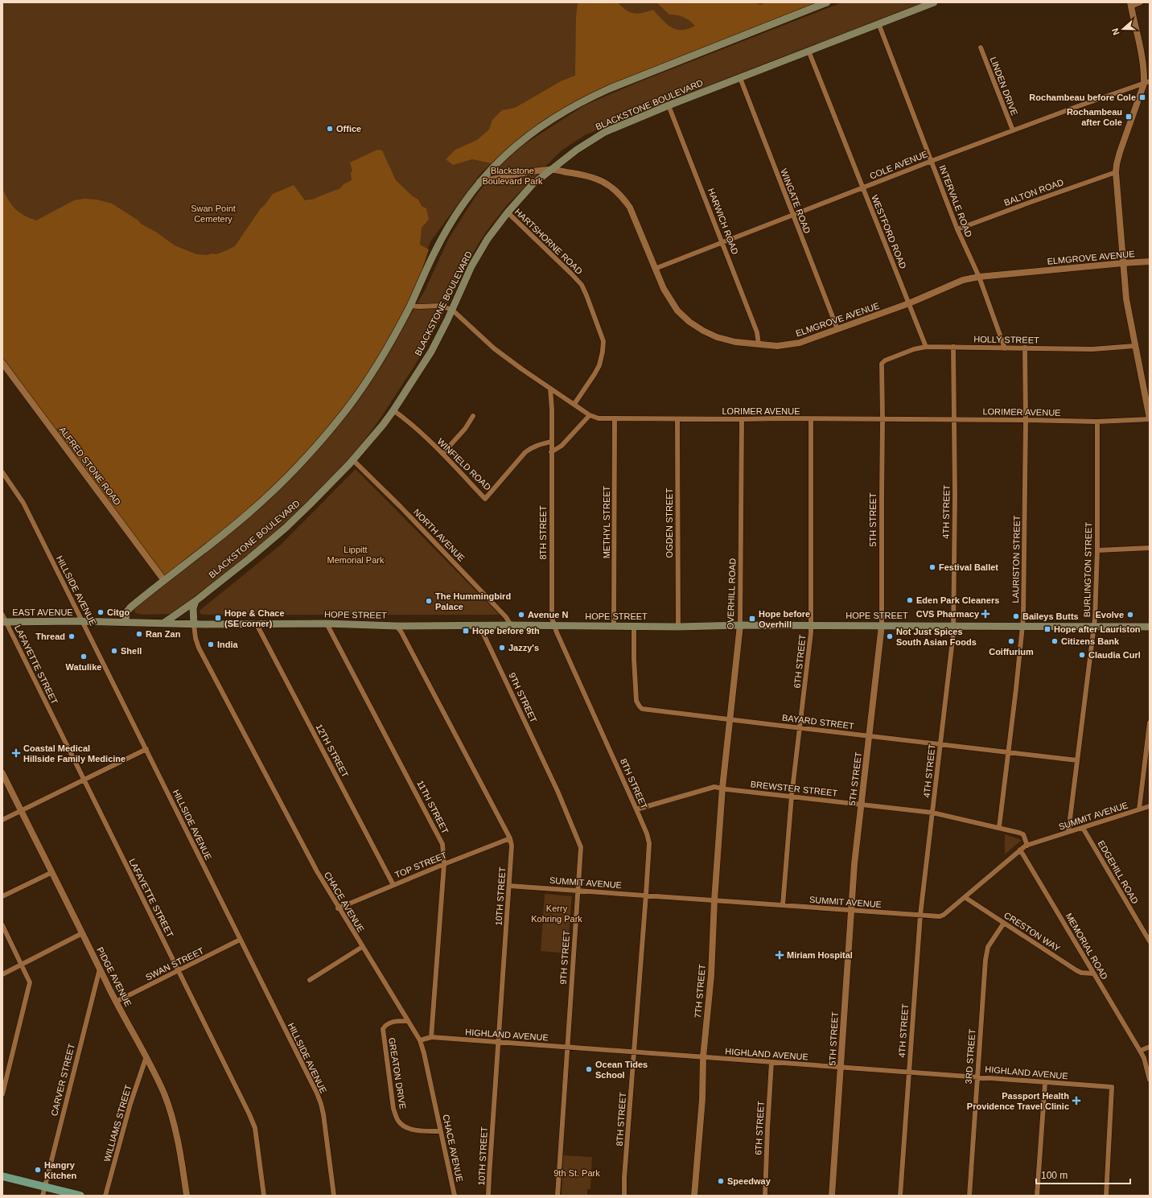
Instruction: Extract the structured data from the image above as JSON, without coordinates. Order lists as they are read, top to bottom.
{
  "streets": {
    "main road": ["BLACKSTONE BOULEVARD", "EAST AVENUE", "HOPE STREET"],
    "street": [
      "LINDEN DRIVE",
      "COLE AVENUE",
      "BALTON ROAD",
      "WINGATE ROAD",
      "INTERVALE ROAD",
      "HARWICH ROAD",
      "WESTFORD ROAD",
      "HARTSHORNE ROAD",
      "ELMGROVE AVENUE",
      "HOLLY STREET",
      "LORIMER AVENUE",
      "WINFIELD ROAD",
      "ALFRED STONE ROAD",
      "4TH STREET",
      "5TH STREET",
      "METHYL STREET",
      "OGDEN STREET",
      "8TH STREET",
      "NORTH AVENUE",
      "LAURISTON STREET",
      "BURLINGTON STREET",
      "HILLSIDE AVENUE",
      "OVERHILL ROAD",
      "6TH STREET",
      "LAFAYETTE STREET",
      "9TH STREET",
      "BAYARD STREET",
      "12TH STREET",
      "BREWSTER STREET",
      "11TH STREET",
      "SUMMIT AVENUE",
      "TOP STREET",
      "EDGEHILL ROAD",
      "10TH STREET",
      "CHACE AVENUE",
      "CRESTON WAY",
      "MEMORIAL ROAD",
      "SWAN STREET",
      "PIDGE AVENUE",
      "7TH STREET",
      "HIGHLAND AVENUE",
      "3RD STREET",
      "GREATON DRIVE",
      "CARVER STREET",
      "WILLIAMS STREET"
    ]
  },
  "crossings": [
    ["LINDEN DRIVE", "COLE AVENUE"],
    ["BLACKSTONE BOULEVARD", "WINGATE ROAD"],
    ["BLACKSTONE BOULEVARD", "INTERVALE ROAD"],
    ["BLACKSTONE BOULEVARD", "HARWICH ROAD"],
    ["BLACKSTONE BOULEVARD", "WESTFORD ROAD"],
    ["BLACKSTONE BOULEVARD", "HARTSHORNE ROAD"],
    ["BLACKSTONE BOULEVARD", "ELMGROVE AVENUE"],
    ["BLACKSTONE BOULEVARD", "LORIMER AVENUE"],
    ["BLACKSTONE BOULEVARD", "WINFIELD ROAD"],
    ["BLACKSTONE BOULEVARD", "NORTH AVENUE"],
    ["BLACKSTONE BOULEVARD", "HOPE STREET"],
    ["COLE AVENUE", "WINGATE ROAD"],
    ["COLE AVENUE", "INTERVALE ROAD"],
    ["COLE AVENUE", "HARWICH ROAD"],
    ["COLE AVENUE", "WESTFORD ROAD"],
    ["COLE AVENUE", "ELMGROVE AVENUE"],
    ["BALTON ROAD", "INTERVALE ROAD"],
    ["WINGATE ROAD", "ELMGROVE AVENUE"],
    ["INTERVALE ROAD", "ELMGROVE AVENUE"],
    ["INTERVALE ROAD", "HOLLY STREET"],
    ["HARWICH ROAD", "ELMGROVE AVENUE"],
    ["WESTFORD ROAD", "ELMGROVE AVENUE"],
    ["WESTFORD ROAD", "HOLLY STREET"],
    ["HARTSHORNE ROAD", "LORIMER AVENUE"],
    ["HOLLY STREET", "4TH STREET"],
    ["HOLLY STREET", "5TH STREET"],
    ["HOLLY STREET", "LAURISTON STREET"],
    ["LORIMER AVENUE", "4TH STREET"],
    ["LORIMER AVENUE", "5TH STREET"],
    ["LORIMER AVENUE", "METHYL STREET"],
    ["LORIMER AVENUE", "OGDEN STREET"],
    ["LORIMER AVENUE", "8TH STREET"],
    ["LORIMER AVENUE", "LAURISTON STREET"],
    ["LORIMER AVENUE", "BURLINGTON STREET"],
    ["LORIMER AVENUE", "OVERHILL ROAD"],
    ["LORIMER AVENUE", "6TH STREET"],
    ["WINFIELD ROAD", "8TH STREET"],
    ["4TH STREET", "HOPE STREET"],
    ["4TH STREET", "BAYARD STREET"],
    ["4TH STREET", "BREWSTER STREET"],
    ["4TH STREET", "SUMMIT AVENUE"],
    ["4TH STREET", "HIGHLAND AVENUE"],
    ["5TH STREET", "HOPE STREET"],
    ["5TH STREET", "BAYARD STREET"],
    ["5TH STREET", "BREWSTER STREET"],
    ["5TH STREET", "SUMMIT AVENUE"],
    ["5TH STREET", "HIGHLAND AVENUE"],
    ["METHYL STREET", "HOPE STREET"],
    ["OGDEN STREET", "HOPE STREET"],
    ["8TH STREET", "HOPE STREET"],
    ["8TH STREET", "BREWSTER STREET"],
    ["8TH STREET", "SUMMIT AVENUE"],
    ["8TH STREET", "HIGHLAND AVENUE"],
    ["NORTH AVENUE", "HOPE STREET"],
    ["LAURISTON STREET", "HOPE STREET"],
    ["LAURISTON STREET", "BAYARD STREET"],
    ["LAURISTON STREET", "BREWSTER STREET"],
    ["BURLINGTON STREET", "HOPE STREET"],
    ["BURLINGTON STREET", "BAYARD STREET"],
    ["BURLINGTON STREET", "SUMMIT AVENUE"],
    ["HILLSIDE AVENUE", "EAST AVENUE"],
    ["HILLSIDE AVENUE", "HOPE STREET"],
    ["HILLSIDE AVENUE", "SWAN STREET"],
    ["OVERHILL ROAD", "HOPE STREET"],
    ["OVERHILL ROAD", "BAYARD STREET"],
    ["OVERHILL ROAD", "BREWSTER STREET"],
    ["OVERHILL ROAD", "7TH STREET"],
    ["EAST AVENUE", "HOPE STREET"],
    ["EAST AVENUE", "LAFAYETTE STREET"],
    ["HOPE STREET", "6TH STREET"],
    ["HOPE STREET", "9TH STREET"],
    ["HOPE STREET", "BAYARD STREET"],
    ["HOPE STREET", "12TH STREET"],
    ["HOPE STREET", "11TH STREET"],
    ["HOPE STREET", "10TH STREET"],
    ["HOPE STREET", "CHACE AVENUE"],
    ["6TH STREET", "BAYARD STREET"],
    ["6TH STREET", "BREWSTER STREET"],
    ["6TH STREET", "SUMMIT AVENUE"],
    ["6TH STREET", "HIGHLAND AVENUE"],
    ["LAFAYETTE STREET", "SWAN STREET"],
    ["9TH STREET", "SUMMIT AVENUE"],
    ["9TH STREET", "HIGHLAND AVENUE"],
    ["12TH STREET", "TOP STREET"],
    ["BREWSTER STREET", "SUMMIT AVENUE"],
    ["BREWSTER STREET", "7TH STREET"],
    ["11TH STREET", "TOP STREET"],
    ["11TH STREET", "HIGHLAND AVENUE"],
    ["SUMMIT AVENUE", "EDGEHILL ROAD"],
    ["SUMMIT AVENUE", "10TH STREET"],
    ["SUMMIT AVENUE", "CRESTON WAY"],
    ["SUMMIT AVENUE", "MEMORIAL ROAD"],
    ["SUMMIT AVENUE", "7TH STREET"],
    ["TOP STREET", "10TH STREET"],
    ["TOP STREET", "CHACE AVENUE"],
    ["10TH STREET", "HIGHLAND AVENUE"],
    ["CHACE AVENUE", "HIGHLAND AVENUE"],
    ["CHACE AVENUE", "GREATON DRIVE"],
    ["CRESTON WAY", "MEMORIAL ROAD"],
    ["CRESTON WAY", "3RD STREET"],
    ["SWAN STREET", "PIDGE AVENUE"],
    ["PIDGE AVENUE", "CARVER STREET"],
    ["PIDGE AVENUE", "WILLIAMS STREET"],
    ["7TH STREET", "HIGHLAND AVENUE"],
    ["HIGHLAND AVENUE", "3RD STREET"]
  ],
  "parks": [
    "Blackstone Boulevard Park",
    "Swan Point Cemetery",
    "Lippitt Memorial Park",
    "Kerry Kohring Park",
    "9th St. Park"
  ],
  "places": {
    "transit": [
      "Rochambeau before Cole",
      "Rochambeau after Cole",
      "Hope & Chace (SE corner)",
      "Hope before Overhill",
      "Hope after Lauriston",
      "Hope before 9th"
    ],
    "other": [
      "Office",
      "Festival Ballet",
      "Eden Park Cleaners",
      "The Hummingbird Palace",
      "Citgo",
      "Avenue N",
      "Evolve",
      "Baileys Butts",
      "Ran Zan",
      "Thread",
      "Not Just Spices South Asian Foods",
      "Coiffurium",
      "Citizens Bank",
      "India",
      "Jazzy's",
      "Shell",
      "Claudia Curl",
      "Watulike",
      "Ocean Tides School",
      "Hangry Kitchen",
      "Speedway"
    ],
    "health": [
      "CVS Pharmacy",
      "Coastal Medical Hillside Family Medicine",
      "Miriam Hospital",
      "Passport Health Providence Travel Clinic"
    ]
  },
  "scale_bar": "100 m",
  "north": "left"
}
